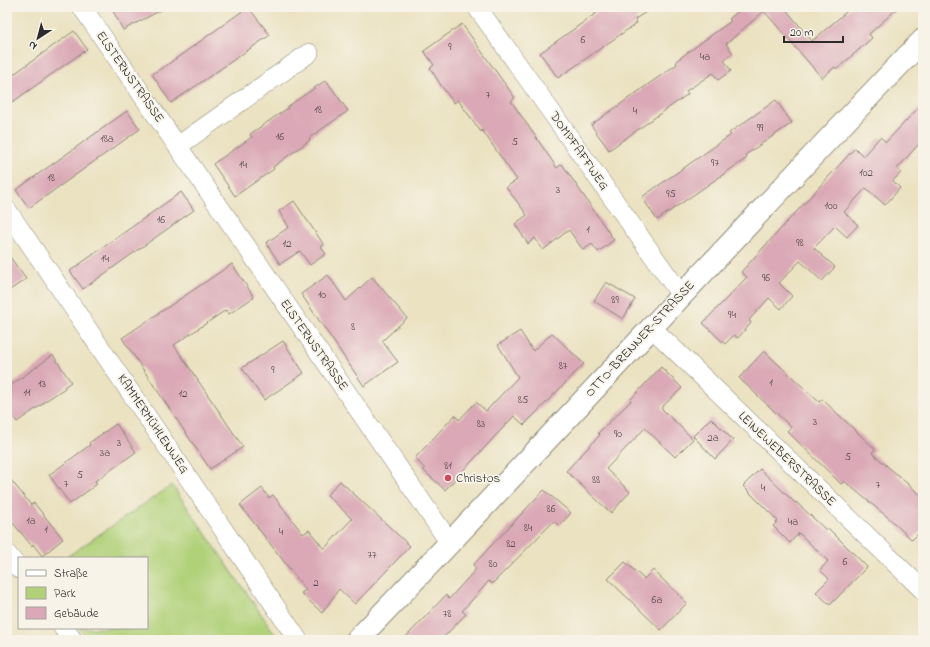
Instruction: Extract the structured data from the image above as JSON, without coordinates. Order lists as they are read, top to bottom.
{
  "streets": {
    "street": [
      "ELSTERNSTRASSE",
      "DOMPFAFFWEG",
      "OTTO-BRENNER-STRASSE",
      "KAMMERMÜHLENWEG",
      "LEINEWEBERSTRASSE"
    ]
  },
  "crossings": [
    ["ELSTERNSTRASSE", "OTTO-BRENNER-STRASSE"],
    ["DOMPFAFFWEG", "OTTO-BRENNER-STRASSE"],
    ["OTTO-BRENNER-STRASSE", "LEINEWEBERSTRASSE"]
  ],
  "places": ["Christos"],
  "house_numbers": [
    "6",
    "9",
    "4a",
    "7",
    "18",
    "4",
    "99",
    "16",
    "18a",
    "5",
    "97",
    "14",
    "102",
    "18",
    "3",
    "95",
    "100",
    "16",
    "1",
    "98",
    "12",
    "14",
    "96",
    "10",
    "89",
    "94",
    "8",
    "87",
    "9",
    "1",
    "13",
    "11",
    "12",
    "85",
    "3",
    "83",
    "90",
    "2a",
    "3",
    "3a",
    "5",
    "81",
    "5",
    "88",
    "7",
    "7",
    "4",
    "86",
    "1a",
    "4a",
    "84",
    "1",
    "4",
    "82",
    "77",
    "6",
    "80",
    "2",
    "6a",
    "78"
  ],
  "legend": ["Straße", "Park", "Gebäude"],
  "scale_bar": "20 m",
  "north": "bottom left"
}
